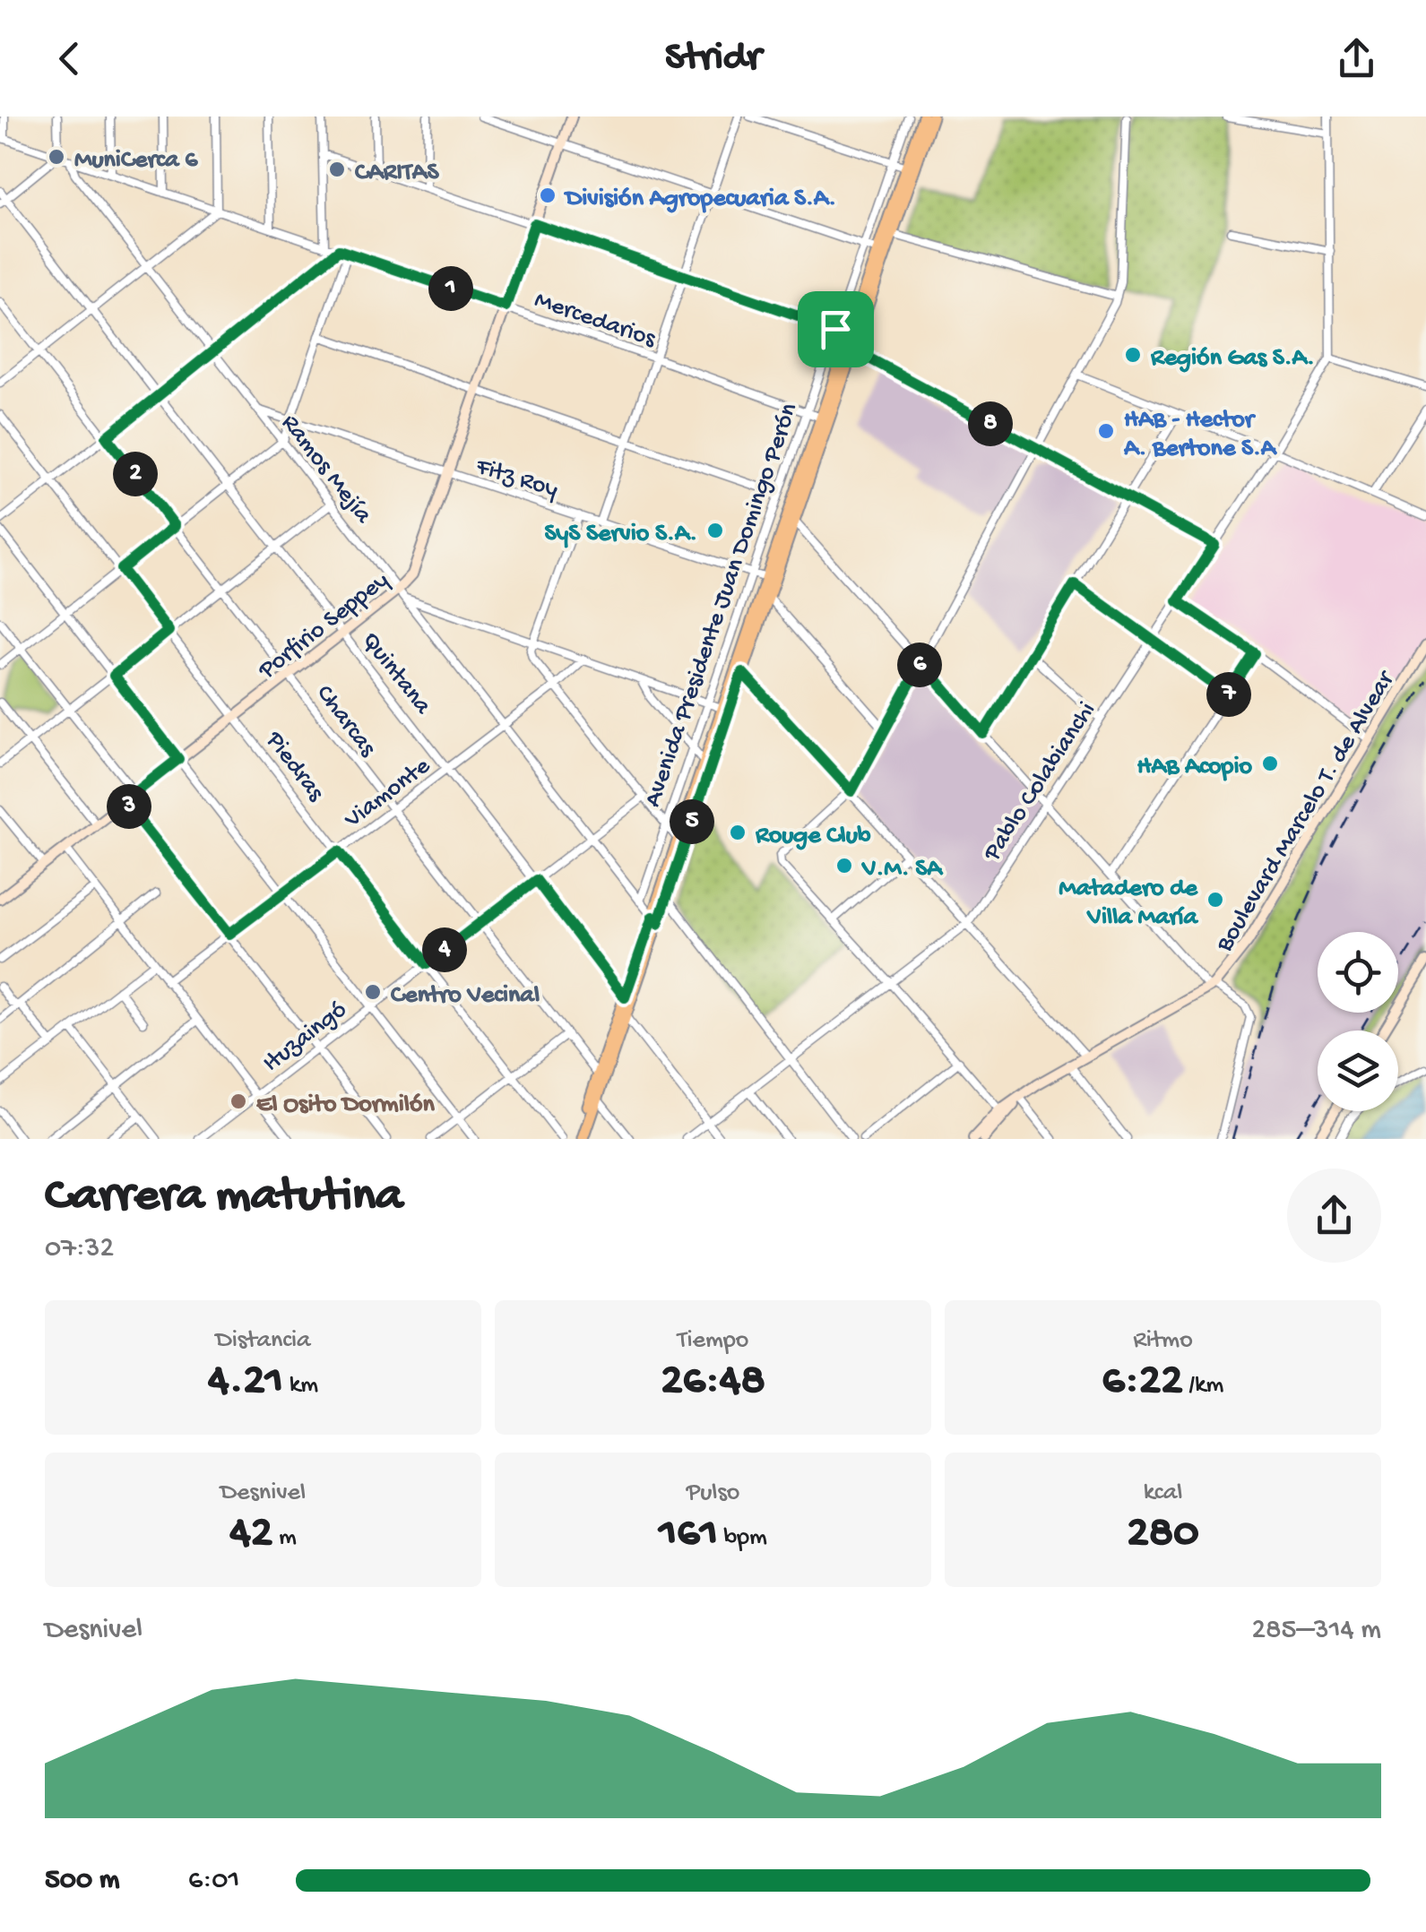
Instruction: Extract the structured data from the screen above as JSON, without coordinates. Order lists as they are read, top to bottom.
{
  "streets": {
    "main road": ["Avenida Presidente Juan Domingo Perón", "Porfirio Seppey", "Boulevard Marcelo T. de Alvear"],
    "street": [
      "Mercedarios",
      "Ramos Mejía",
      "Fitz Roy",
      "Quintana",
      "Charcas",
      "Piedras",
      "Pablo Colabianchi",
      "Viamonte",
      "Ituzaingó"
    ]
  },
  "crossings": [
    ["Mercedarios", "Ramos Mejía"],
    ["Mercedarios", "Avenida Presidente Juan Domingo Perón"],
    ["Mercedarios", "Porfirio Seppey"],
    ["Ramos Mejía", "Fitz Roy"],
    ["Ramos Mejía", "Avenida Presidente Juan Domingo Perón"],
    ["Ramos Mejía", "Porfirio Seppey"],
    ["Ramos Mejía", "Viamonte"],
    ["Ramos Mejía", "Ituzaingó"],
    ["Fitz Roy", "Avenida Presidente Juan Domingo Perón"],
    ["Fitz Roy", "Porfirio Seppey"],
    ["Avenida Presidente Juan Domingo Perón", "Quintana"],
    ["Avenida Presidente Juan Domingo Perón", "Charcas"],
    ["Porfirio Seppey", "Quintana"],
    ["Porfirio Seppey", "Charcas"],
    ["Porfirio Seppey", "Piedras"],
    ["Quintana", "Viamonte"],
    ["Quintana", "Ituzaingó"],
    ["Charcas", "Viamonte"],
    ["Charcas", "Ituzaingó"],
    ["Piedras", "Viamonte"],
    ["Piedras", "Ituzaingó"]
  ],
  "places": [
    "MuniCerca 6",
    "CARITAS",
    "División Agropecuaria S.A.",
    "Región Gas S.A.",
    "HAB - Hector A. Bertone S.A",
    "SyS Servio S.A.",
    "HAB Acopio",
    "Rouge Club",
    "V.M. SA",
    "Matadero de Villa María",
    "Centro Vecinal",
    "El Osito Dormilón"
  ],
  "page": {
    "header": "Stridr",
    "pins": [
      "1",
      "8",
      "2",
      "6",
      "7",
      "3",
      "5",
      "4"
    ],
    "heading": ["Carrera matutina", "07:32"],
    "stats": [
      ["Distancia", "4.21 km"],
      ["Tiempo", "26:48"],
      ["Ritmo", "6:22 /km"],
      ["Desnivel", "42 m"],
      ["Pulso", "161 bpm"],
      ["kcal", "280"]
    ],
    "chart": ["Desnivel", "285–314 m"],
    "list": [
      {
        "name": "500 m",
        "note": "6:01"
      }
    ]
  }
}
